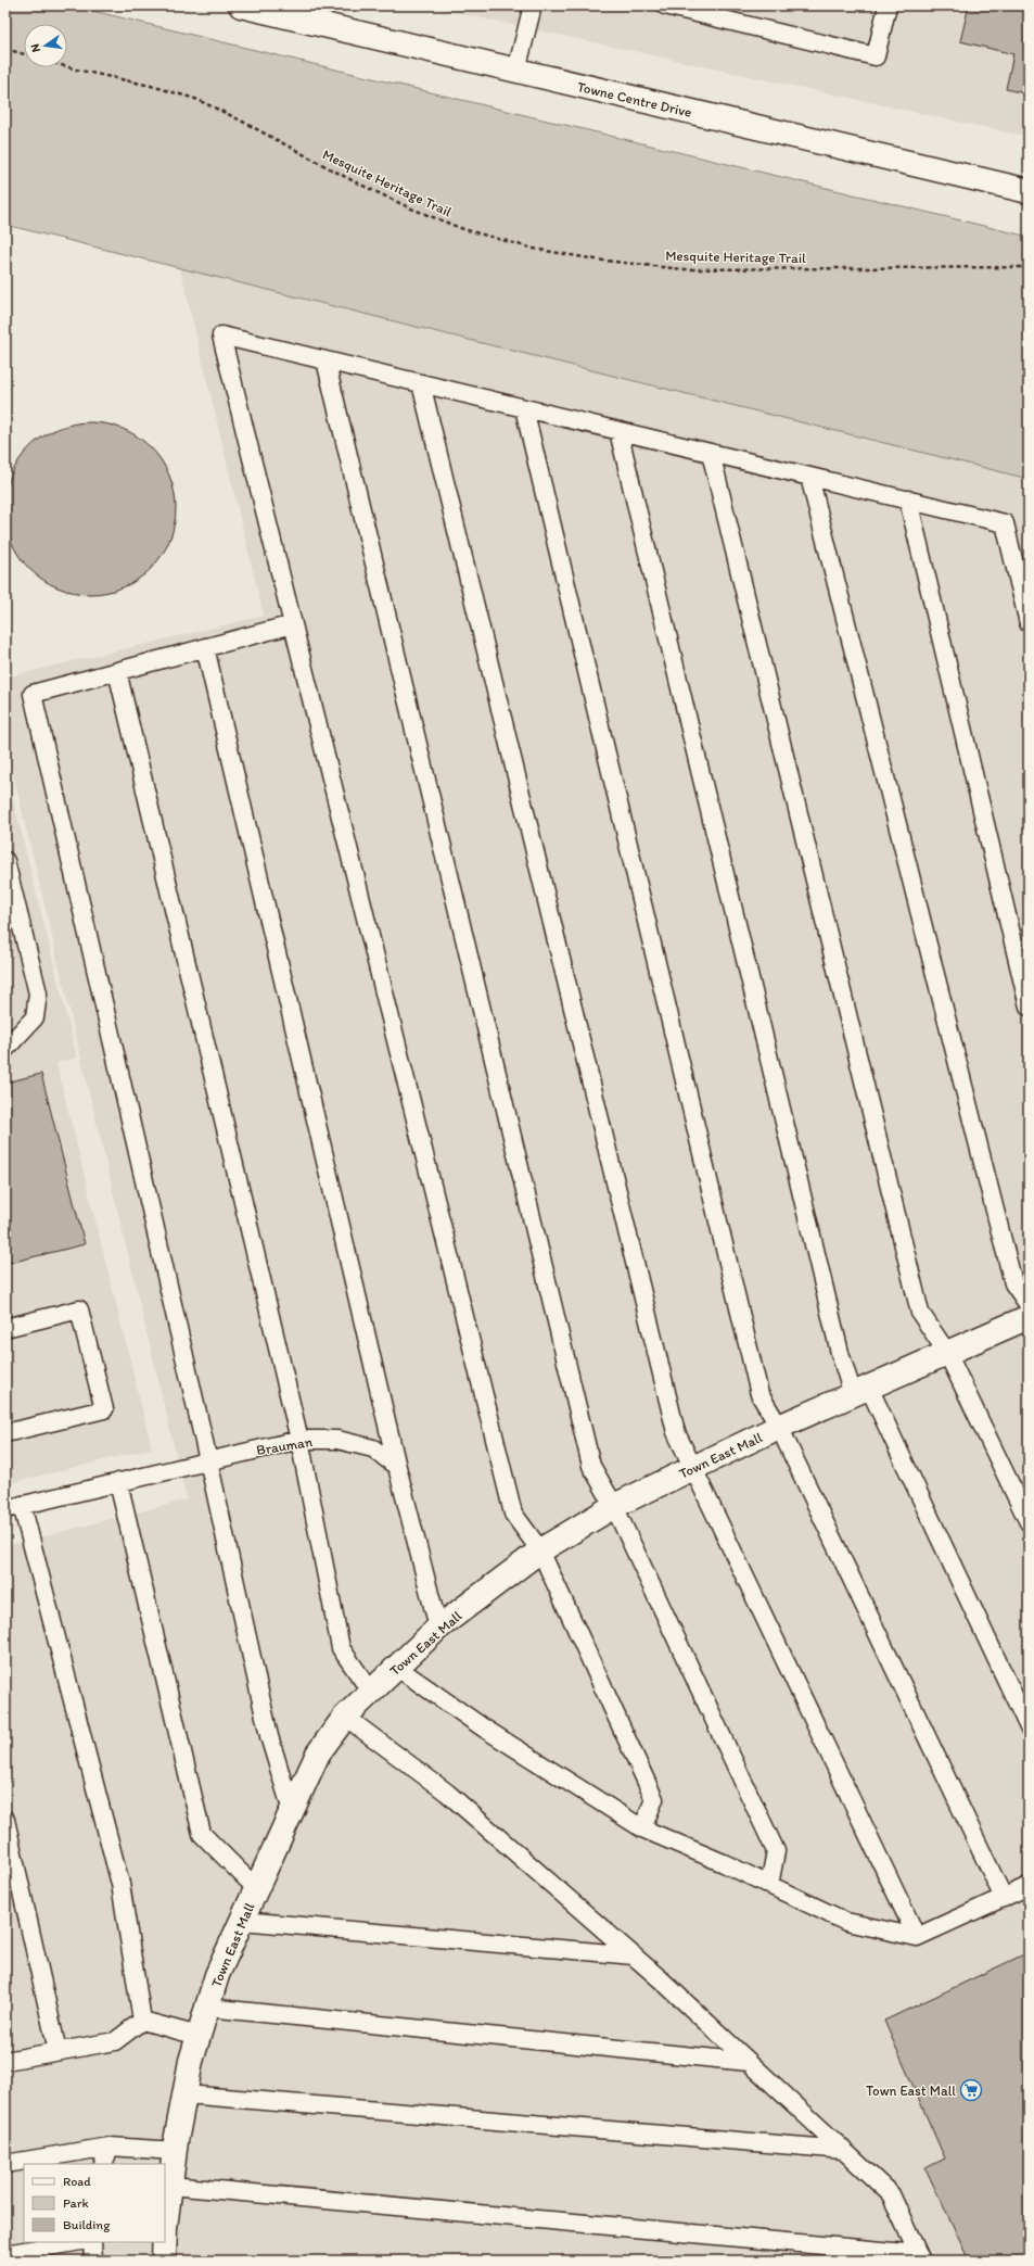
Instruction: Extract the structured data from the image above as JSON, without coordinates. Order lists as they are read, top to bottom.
{
  "streets": {
    "street": ["Towne Centre Drive", "Town East Mall"],
    "lane": ["Brauman"],
    "path": ["Mesquite Heritage Trail"]
  },
  "places": {
    "supermarket": ["Town East Mall"]
  },
  "legend": ["Road", "Park", "Building"],
  "north": "left"
}
